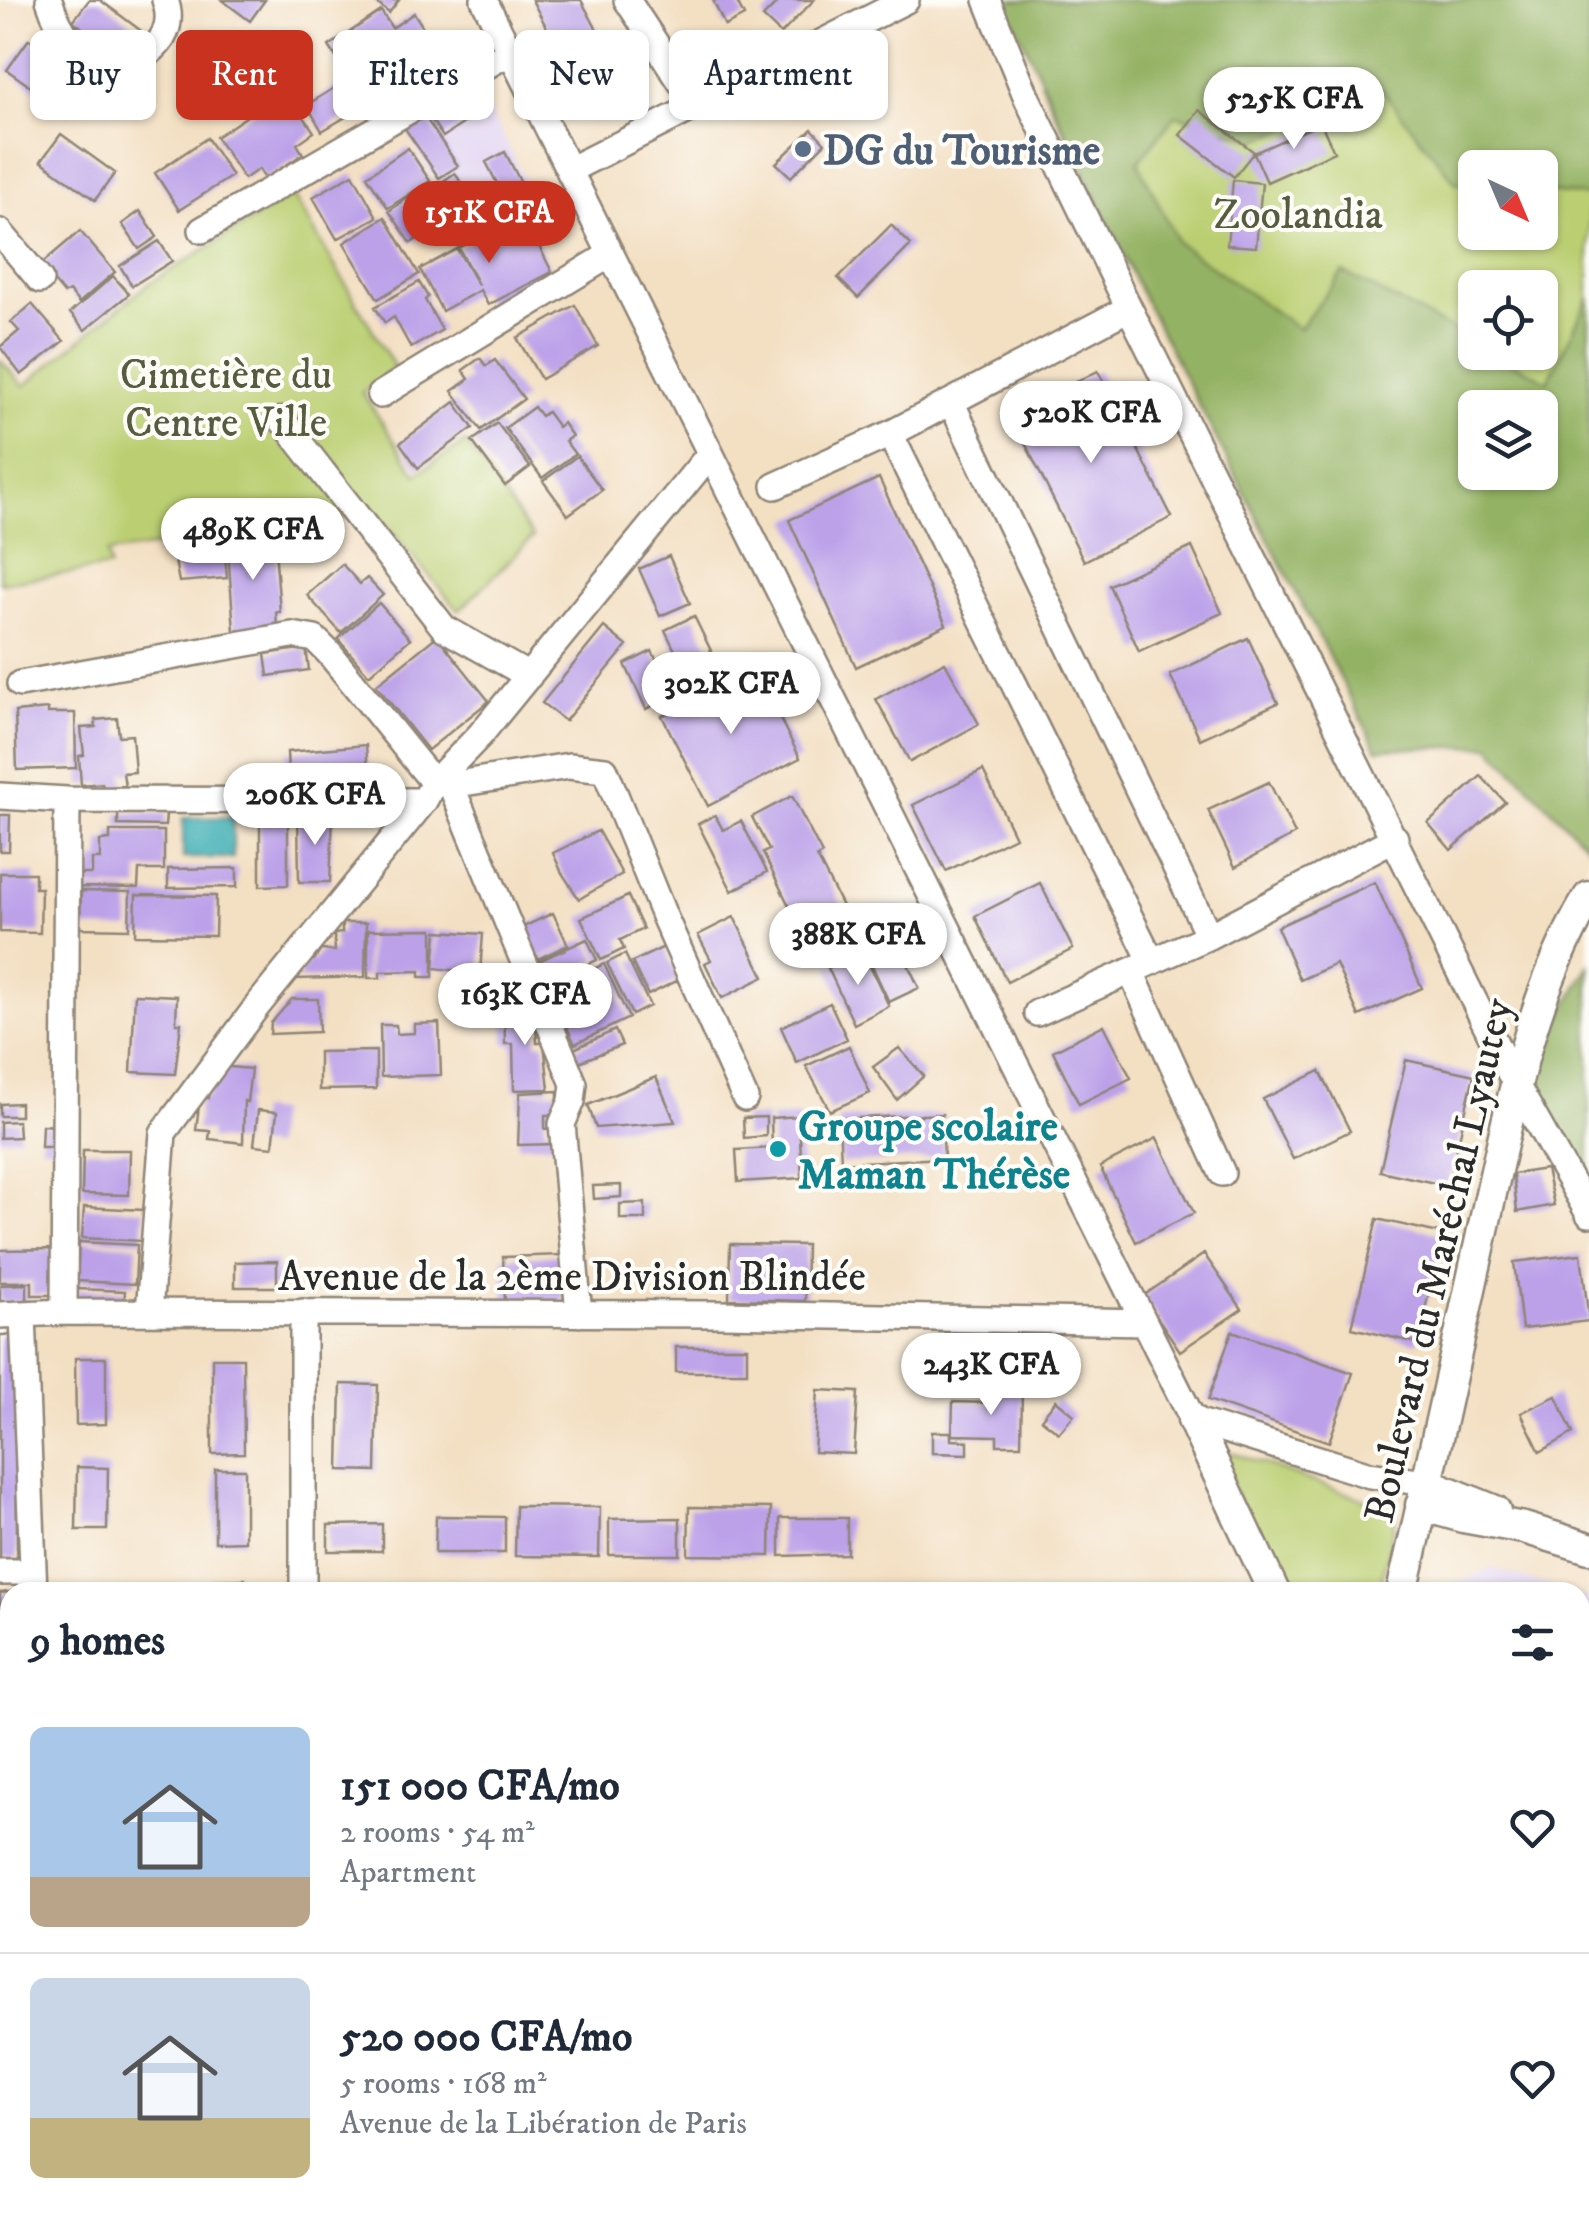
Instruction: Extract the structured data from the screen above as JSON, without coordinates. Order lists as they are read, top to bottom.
{
  "streets": {
    "main road": ["Boulevard du Maréchal Lyautey"],
    "street": ["Avenue de la 2ème Division Blindée"]
  },
  "parks": ["Zoolandia", "Cimetière du Centre Ville"],
  "places": ["DG du Tourisme", "Groupe scolaire Maman Thérèse"],
  "north": "bottom right",
  "page": {
    "chip": [
      "Buy",
      "Rent",
      "Filters",
      "New",
      "Apartment"
    ],
    "price": [
      "525K CFA",
      "151K CFA",
      "520K CFA",
      "489K CFA",
      "302K CFA",
      "206K CFA",
      "388K CFA",
      "163K CFA",
      "243K CFA"
    ],
    "heading": "9 homes",
    "list": [
      {
        "name": "151 000 CFA/mo",
        "note": "2 rooms · 54 m² · Apartment"
      },
      {
        "name": "520 000 CFA/mo",
        "note": "5 rooms · 168 m² · Avenue de la Libération de Paris"
      }
    ]
  }
}
